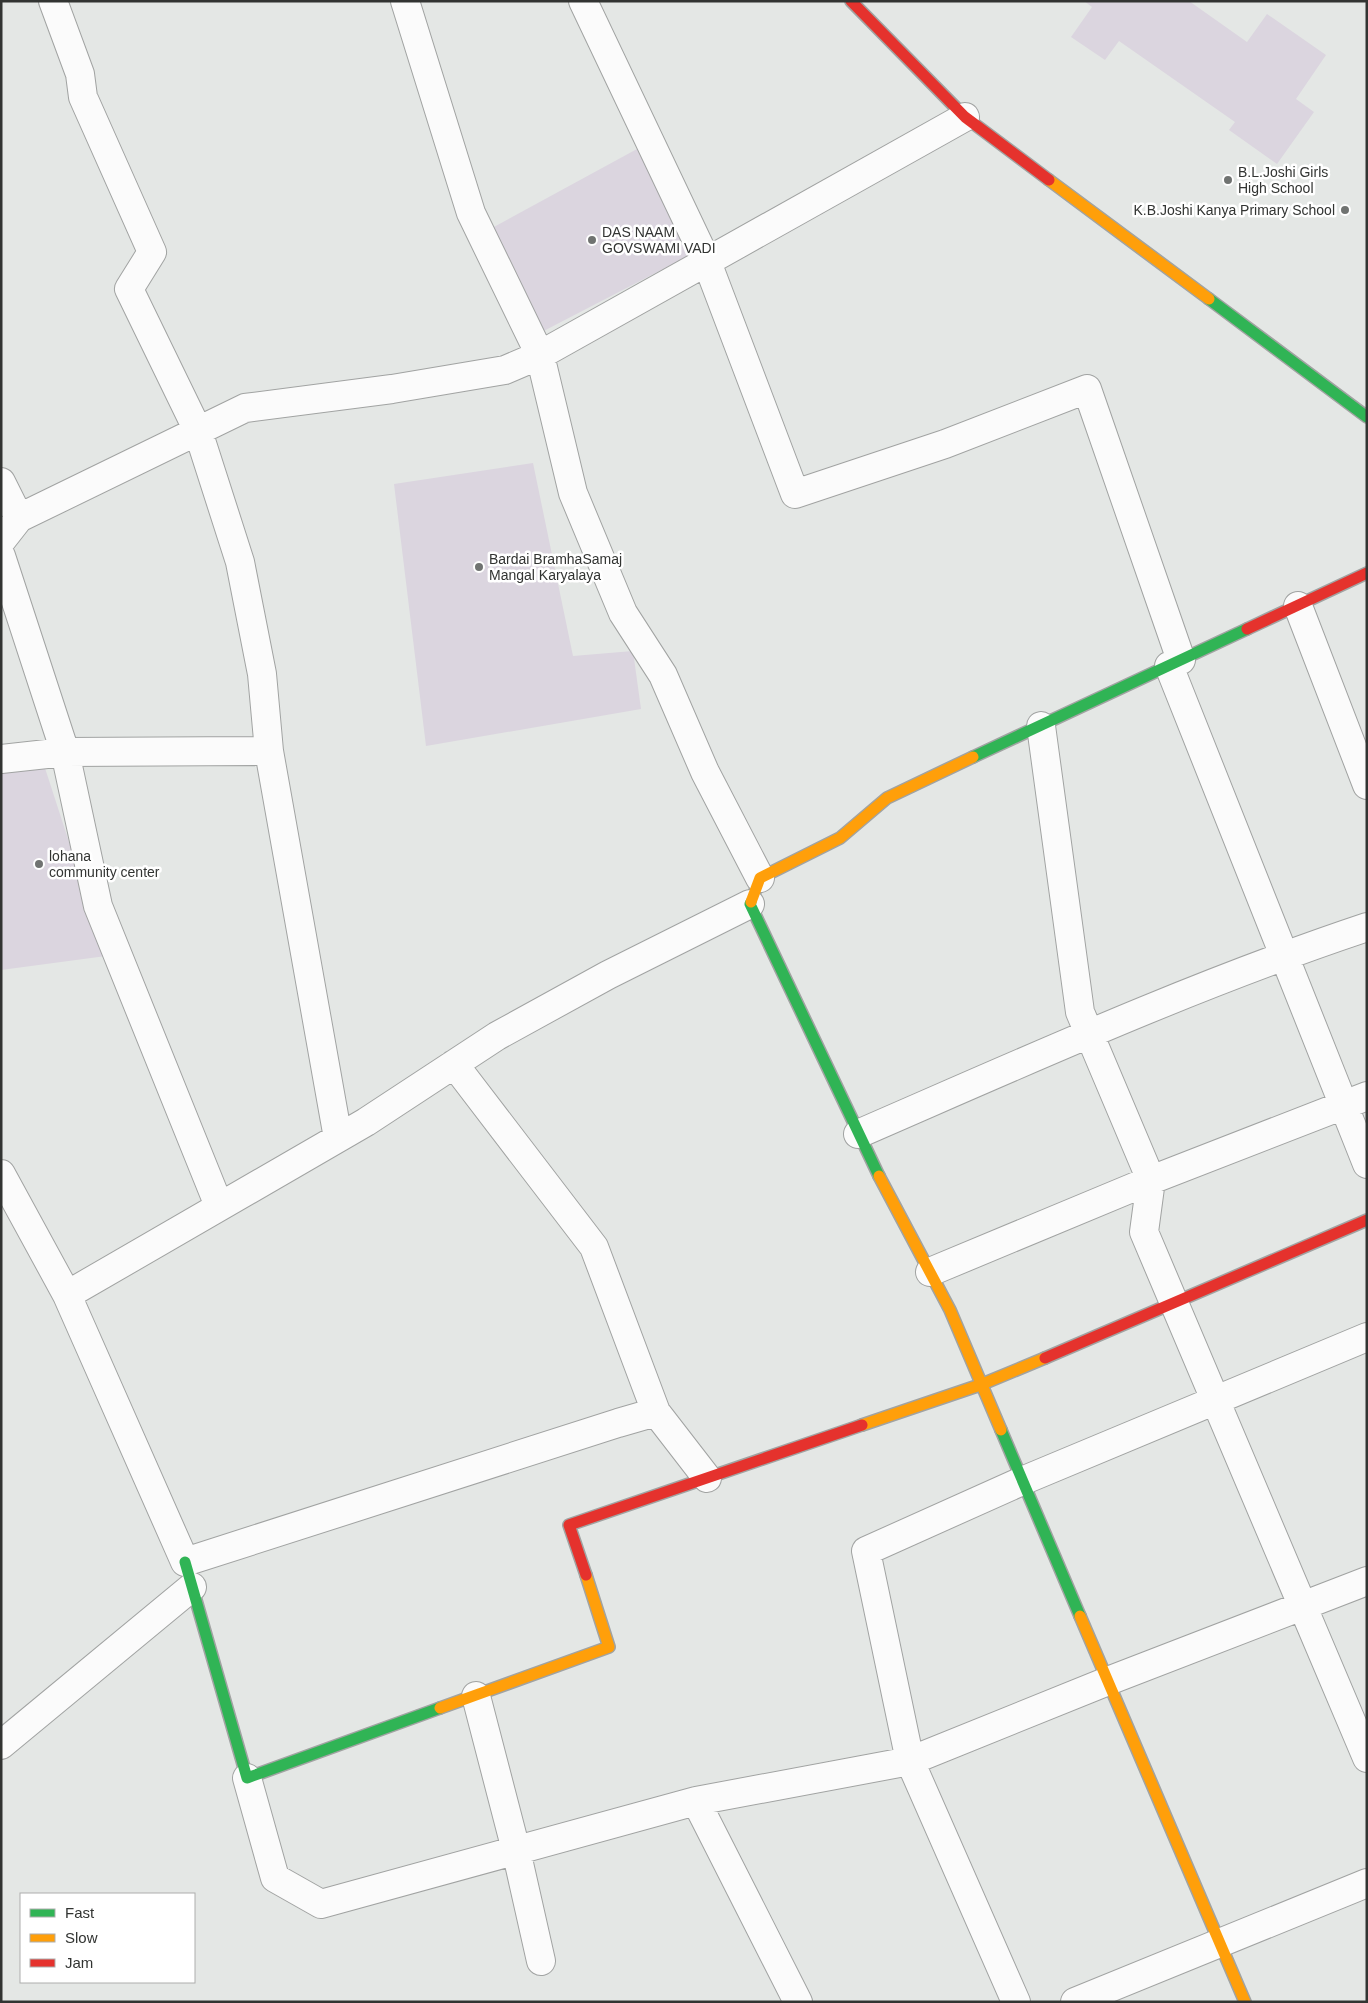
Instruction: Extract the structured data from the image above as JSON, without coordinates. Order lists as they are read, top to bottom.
{
  "places": [
    "B.L.Joshi Girls High School",
    "K.B.Joshi Kanya Primary School",
    "DAS NAAM GOVSWAMI VADI",
    "Bardai BramhaSamaj Mangal Karyalaya",
    "lohana community center"
  ],
  "legend": ["Fast", "Slow", "Jam"]
}
